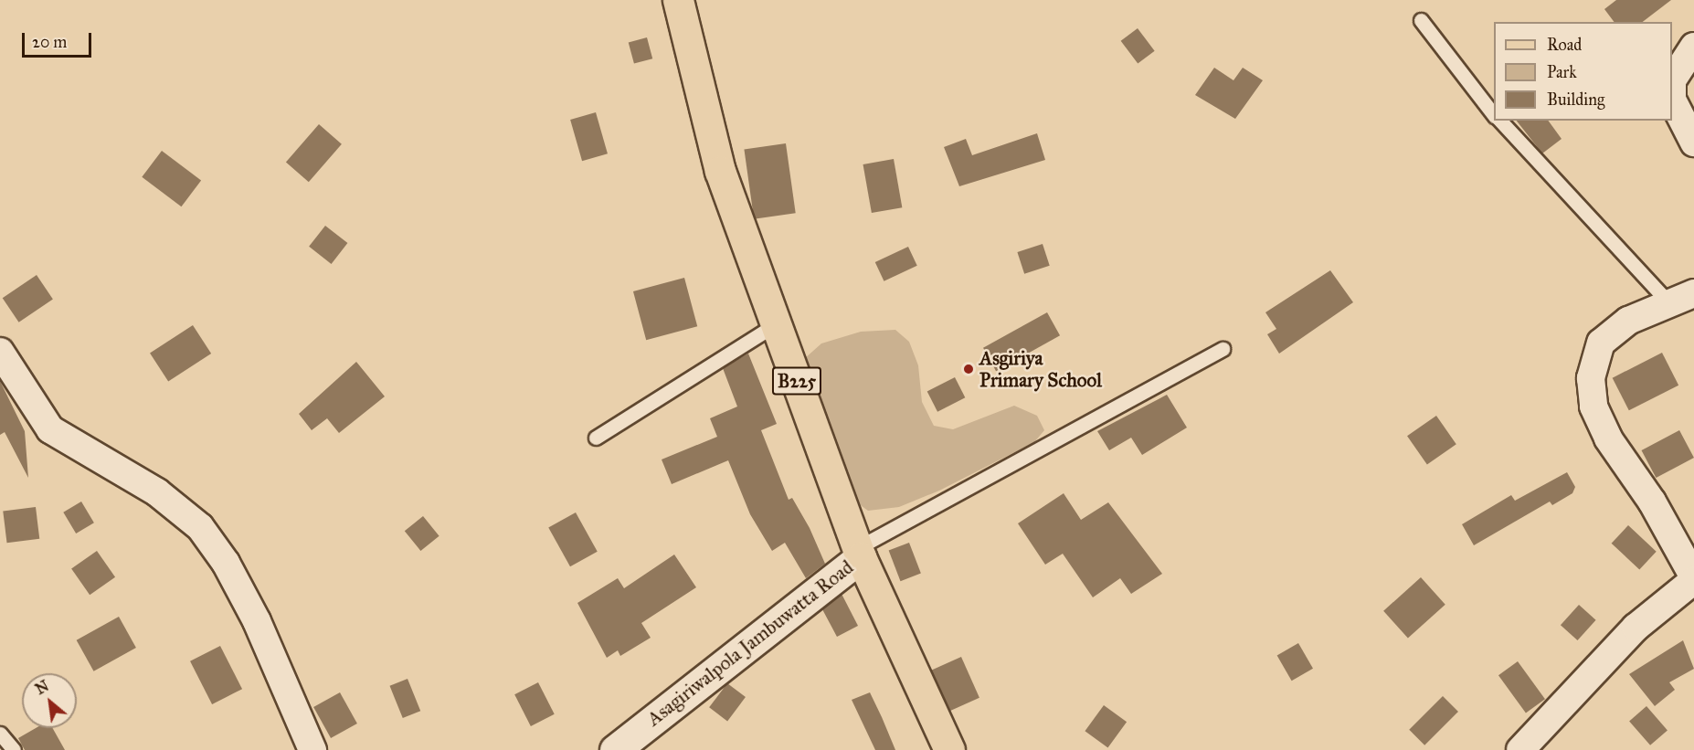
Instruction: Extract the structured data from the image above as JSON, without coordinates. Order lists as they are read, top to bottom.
{
  "streets": {
    "main road": ["B225"],
    "street": ["Asagiriwalpola Jambuwatta Road"]
  },
  "crossings": [
    ["B225", "Asagiriwalpola Jambuwatta Road"]
  ],
  "places": ["Asgiriya Primary School"],
  "legend": ["Road", "Park", "Building"],
  "scale_bar": "20 m",
  "north": "top left"
}
